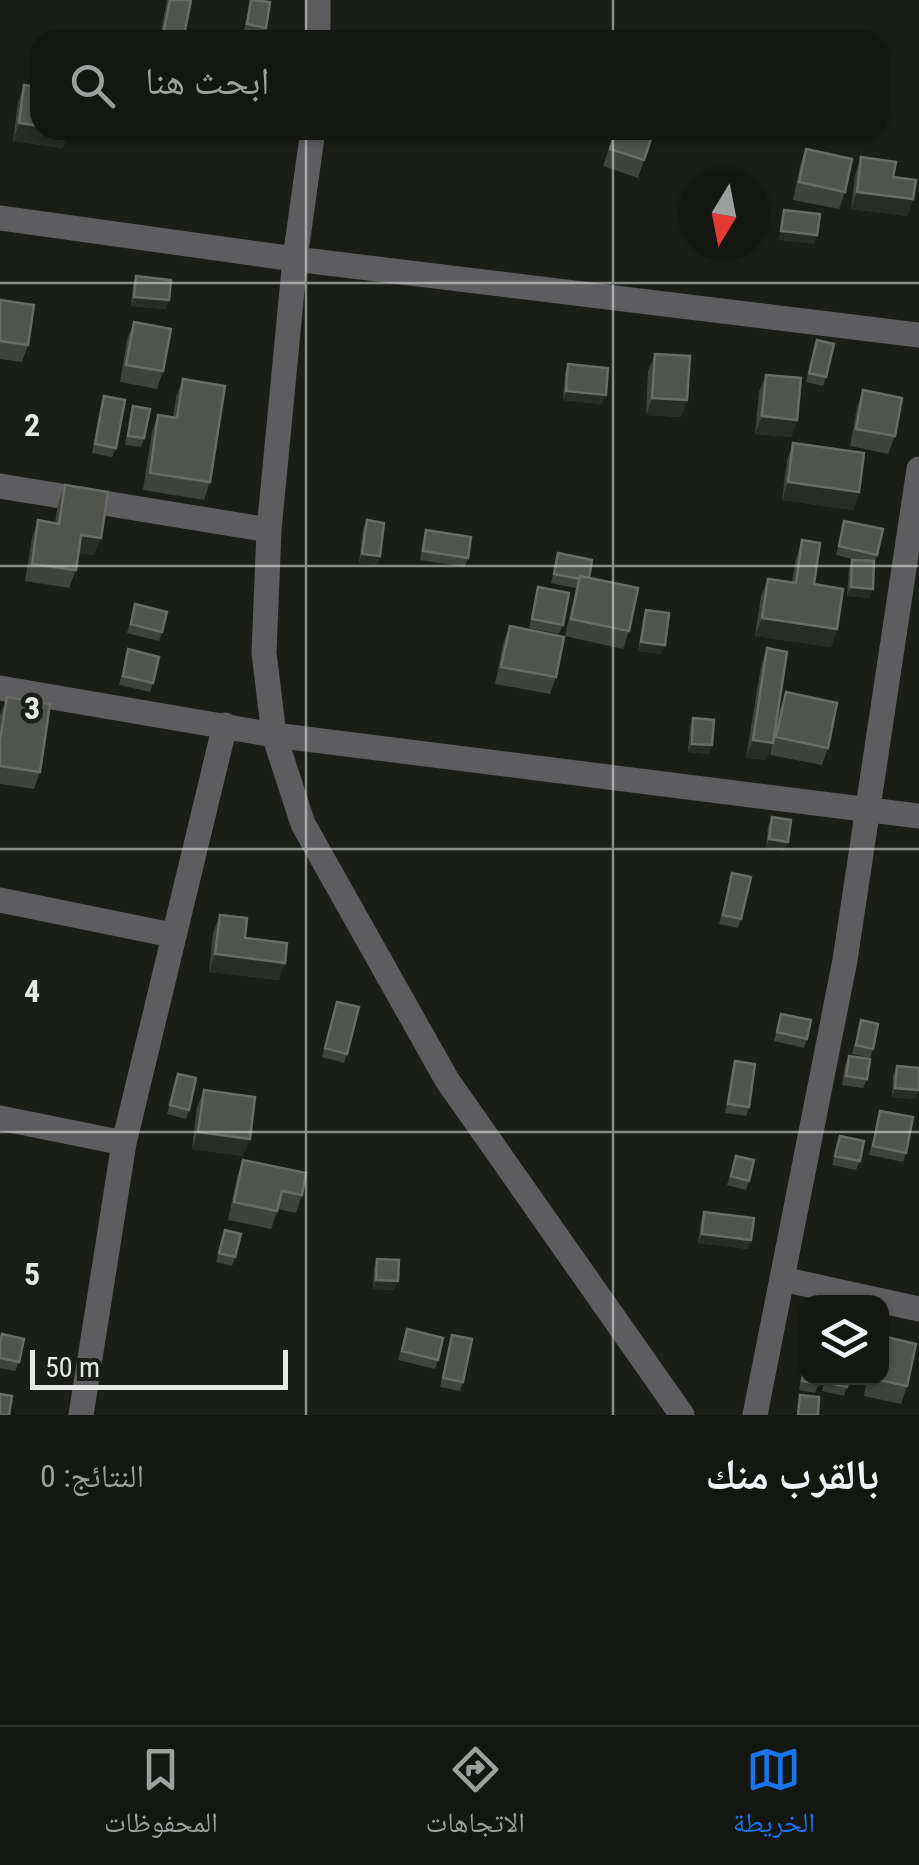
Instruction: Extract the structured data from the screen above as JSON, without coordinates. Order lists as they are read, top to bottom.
{
  "scale_bar": "50 m",
  "north": "bottom",
  "page": {
    "search": "ابحث هنا",
    "scale": "50 m",
    "heading": ["بالقرب منك", "النتائج: 0"],
    "nav": ["الخريطة", "الاتجاهات", "المحفوظات"]
  },
  "grid": {
    "rows": [
      "2",
      "3",
      "4",
      "5"
    ]
  }
}
